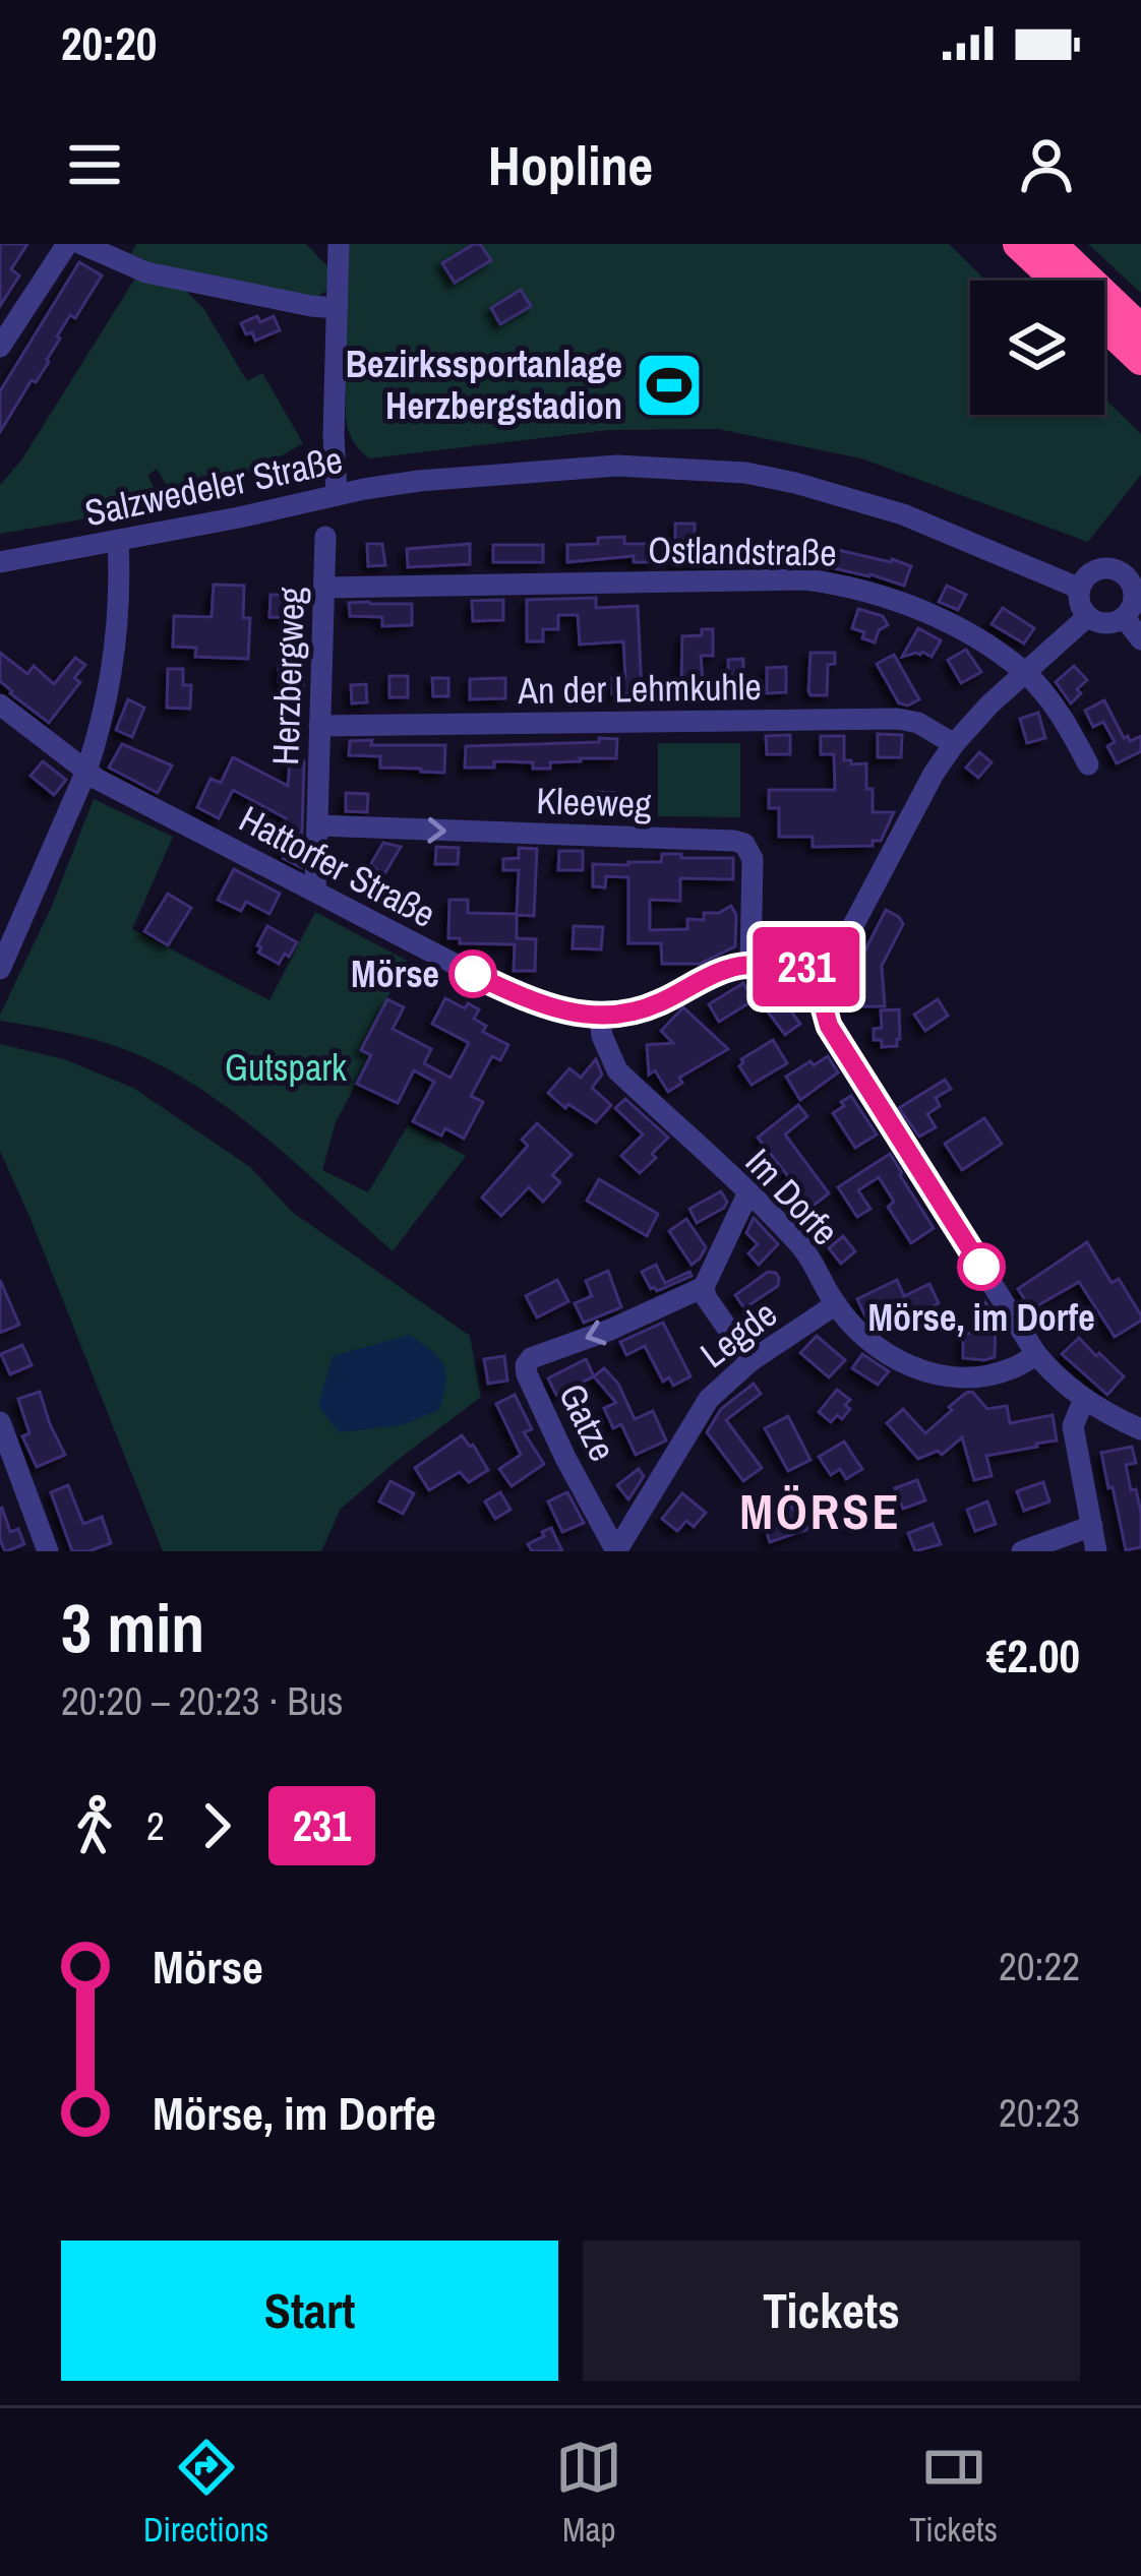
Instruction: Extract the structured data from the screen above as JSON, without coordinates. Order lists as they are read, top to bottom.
{
  "streets": {
    "street": [
      "Salzwedeler Straße",
      "Ostlandstraße",
      "Herzbergweg",
      "An der Lehmkuhle",
      "Kleeweg",
      "Hattorfer Straße",
      "Im Dorfe",
      "Legde",
      "Gatze"
    ]
  },
  "crossings": [
    ["Ostlandstraße", "Herzbergweg"],
    ["Herzbergweg", "An der Lehmkuhle"],
    ["Herzbergweg", "Kleeweg"],
    ["Herzbergweg", "Hattorfer Straße"],
    ["Kleeweg", "Hattorfer Straße"],
    ["Hattorfer Straße", "Im Dorfe"],
    ["Im Dorfe", "Legde"],
    ["Legde", "Gatze"]
  ],
  "one_way": ["Kleeweg"],
  "districts": ["MÖRSE"],
  "parks": ["Gutspark"],
  "places": {
    "sports": ["Bezirkssportanlage Herzbergstadion"],
    "other": ["Mörse", "Mörse, im Dorfe"]
  },
  "lines": ["bus line 231"],
  "page": {
    "status": "20:20",
    "header": "Hopline",
    "on_map": "231",
    "heading": ["3 min", "20:20 – 20:23 · Bus", "€2.00"],
    "legs": ["2", "231"],
    "list": [
      {
        "name": "Mörse",
        "value": "20:22"
      },
      {
        "name": "Mörse, im Dorfe",
        "value": "20:23"
      }
    ],
    "buttons": ["Start", "Tickets"],
    "tabs": ["Directions", "Map", "Tickets"]
  }
}
